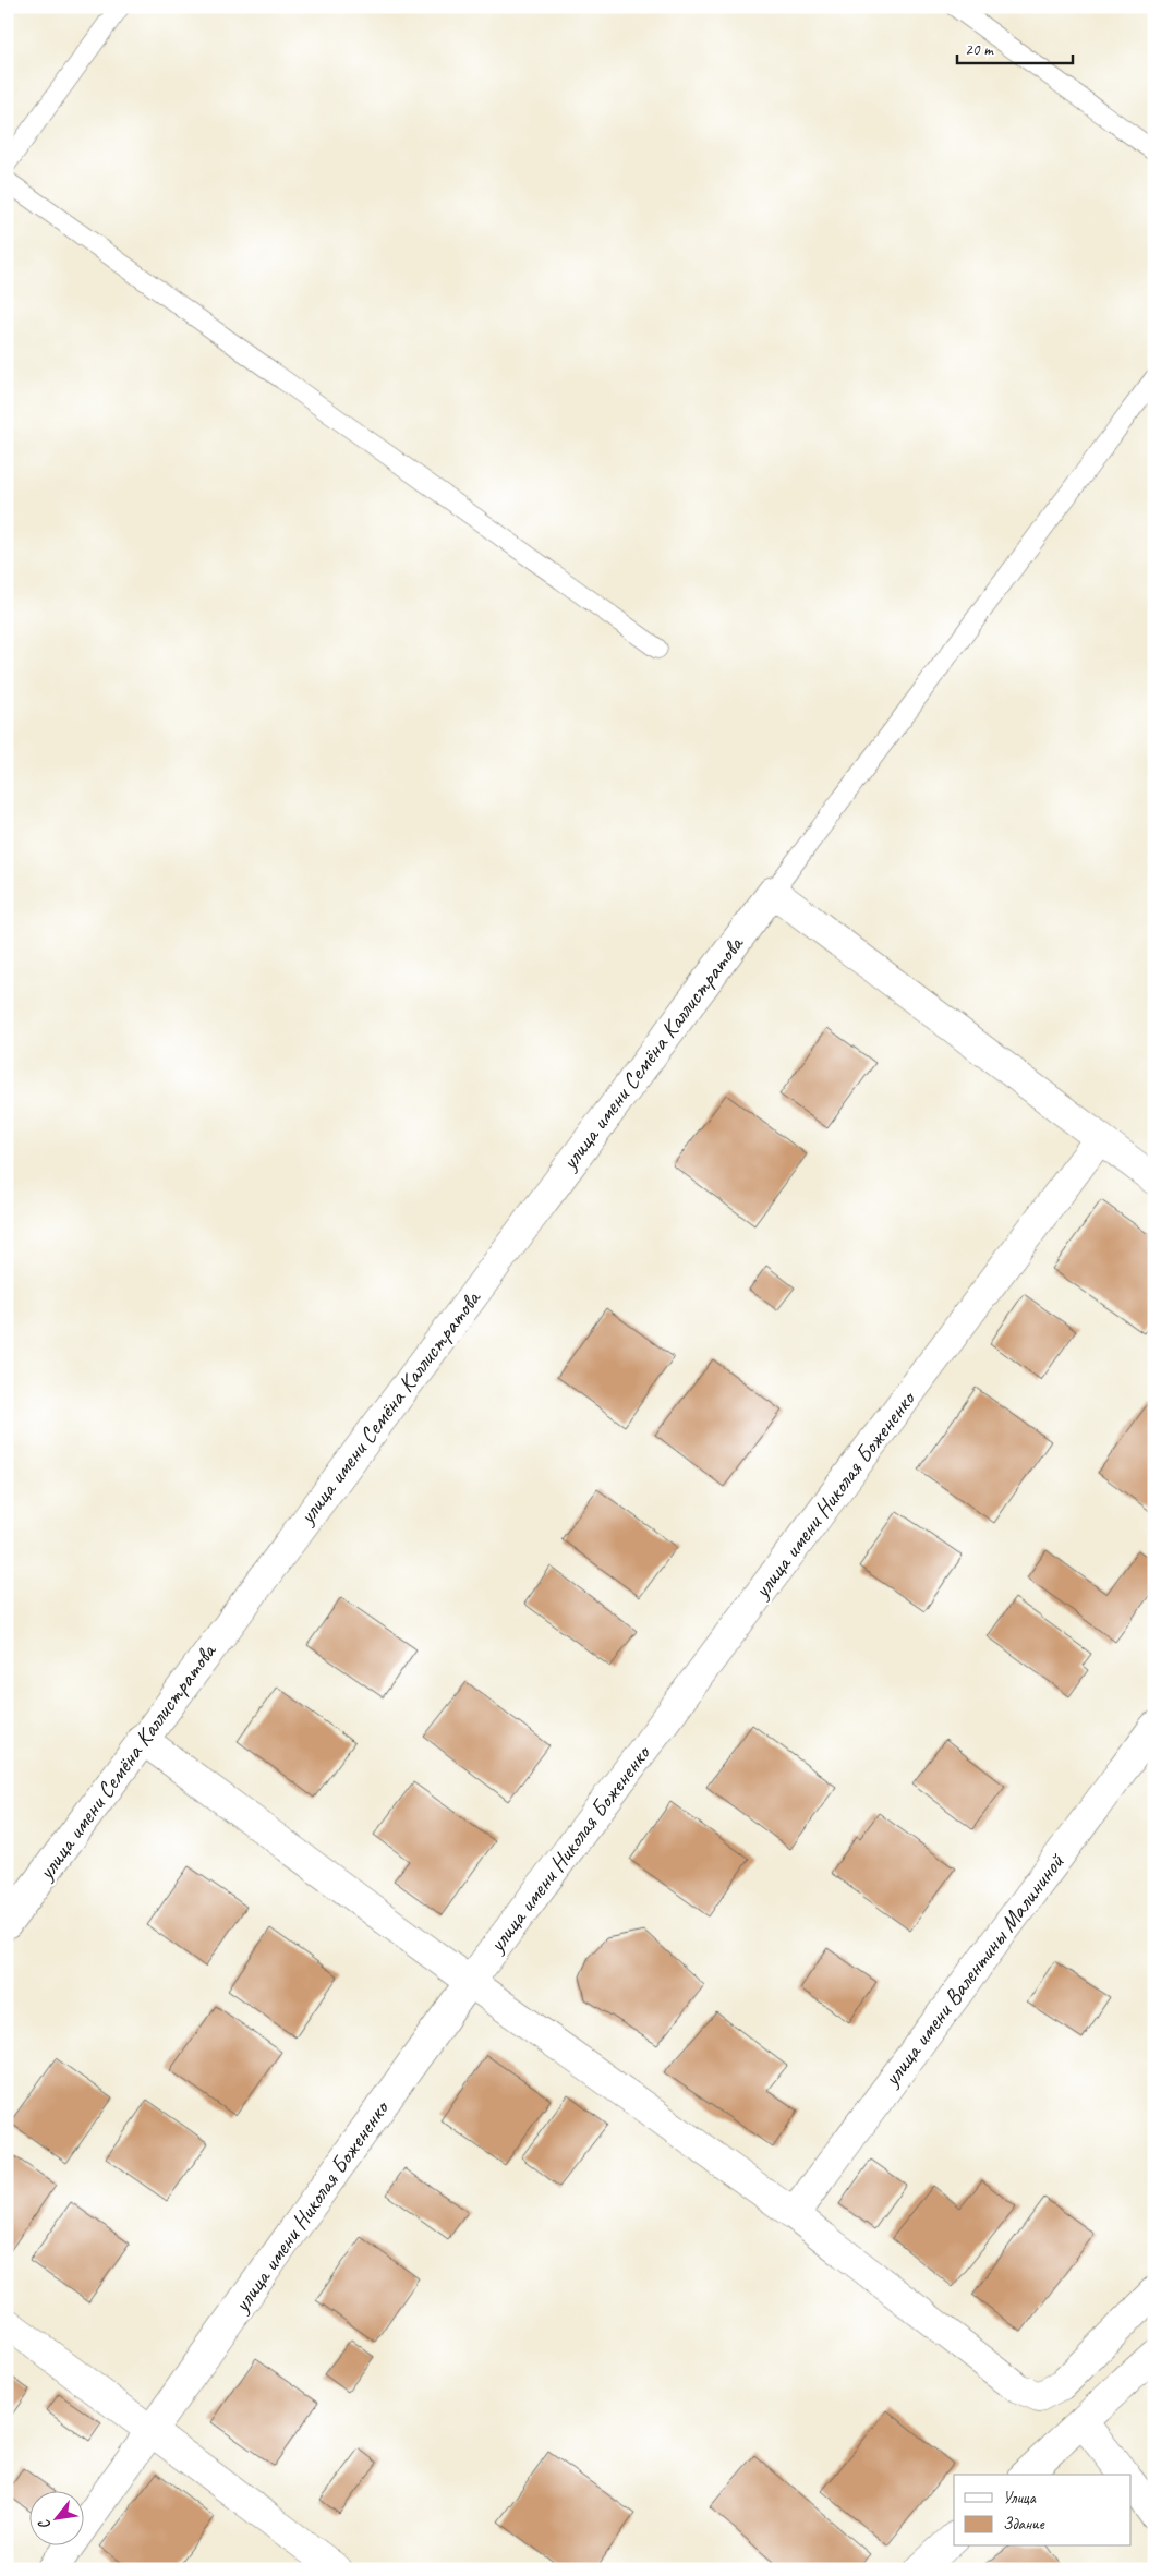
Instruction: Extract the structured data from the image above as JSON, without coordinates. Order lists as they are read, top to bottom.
{
  "streets": {
    "street": ["улица имени Семёна Каллистратова", "улица имени Николая Божененко", "улица имени Валентины Малининой"]
  },
  "legend": ["Улица", "Здание"],
  "scale_bar": "20 m",
  "north": "bottom left"
}
